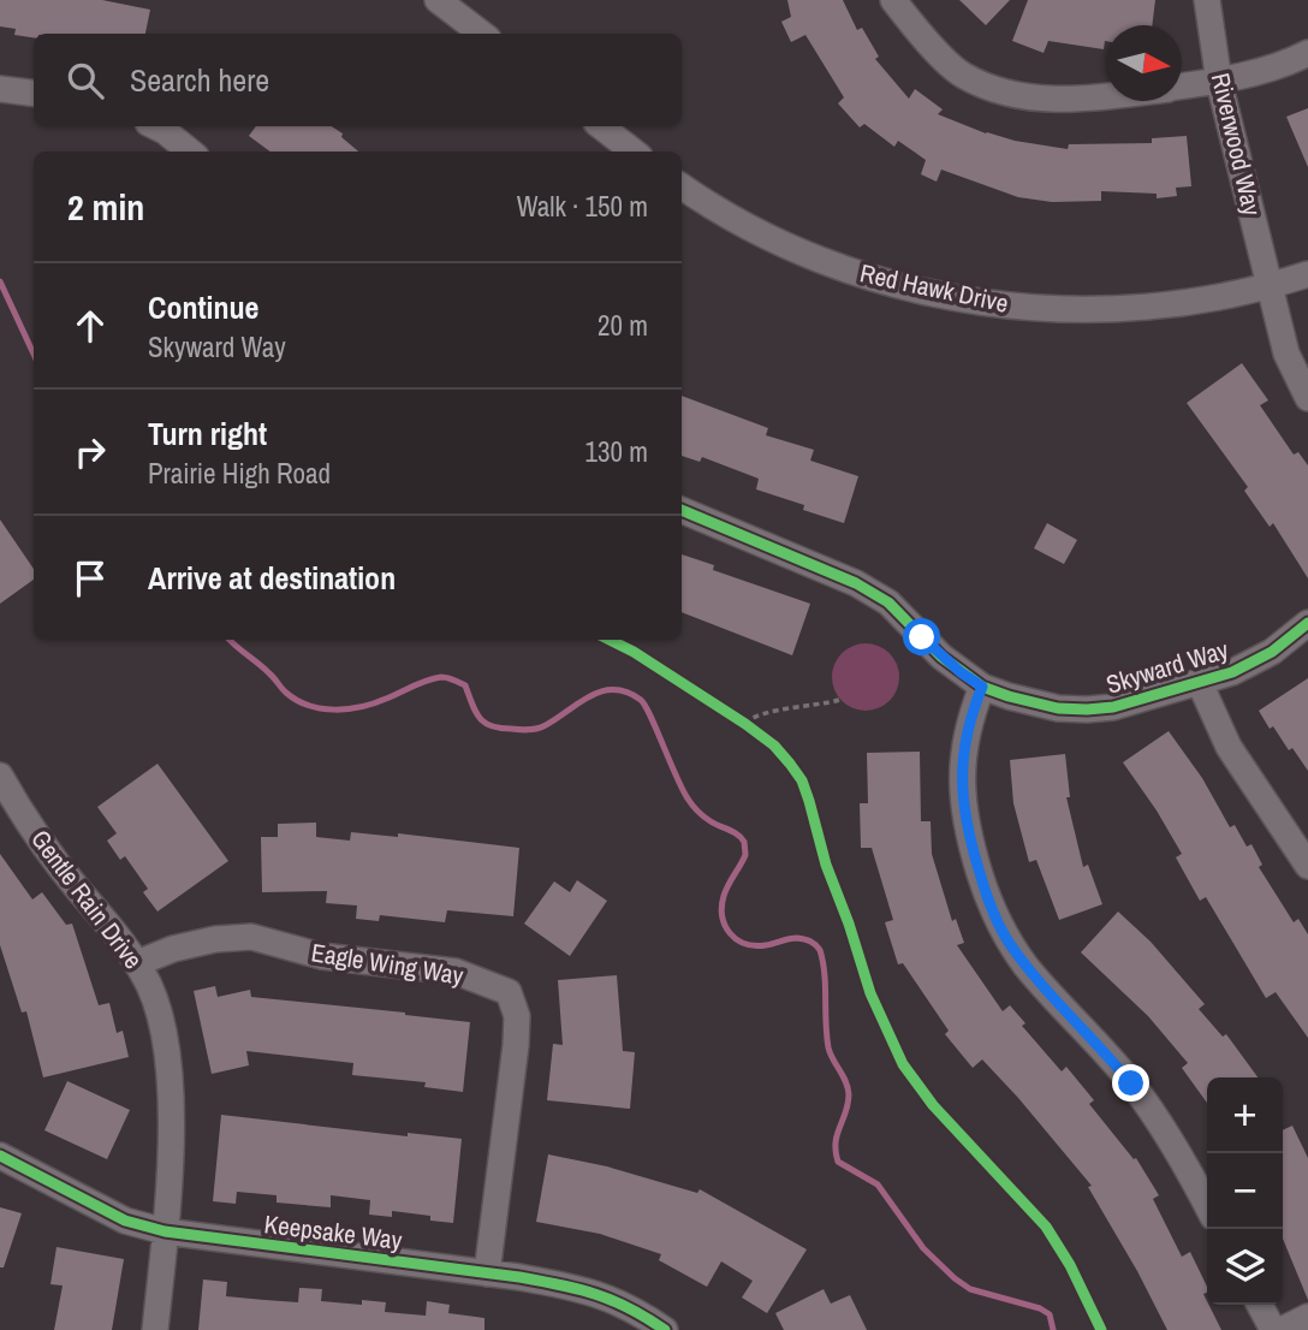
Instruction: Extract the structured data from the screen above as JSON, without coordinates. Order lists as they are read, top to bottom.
{
  "streets": {
    "street": [
      "Riverwood Way",
      "Red Hawk Drive",
      "Skyward Way",
      "Gentle Rain Drive",
      "Eagle Wing Way",
      "Keepsake Way"
    ]
  },
  "crossings": [
    ["Riverwood Way", "Red Hawk Drive"],
    ["Gentle Rain Drive", "Eagle Wing Way"],
    ["Gentle Rain Drive", "Keepsake Way"],
    ["Eagle Wing Way", "Keepsake Way"]
  ],
  "north": "right",
  "page": {
    "search": "Search here",
    "heading": ["2 min", "Walk · 150 m"],
    "list": [
      ["Continue", "Skyward Way", "20 m"],
      ["Turn right", "Prairie High Road", "130 m"],
      "Arrive at destination"
    ],
    "map_buttons": ["+", "−"]
  }
}
